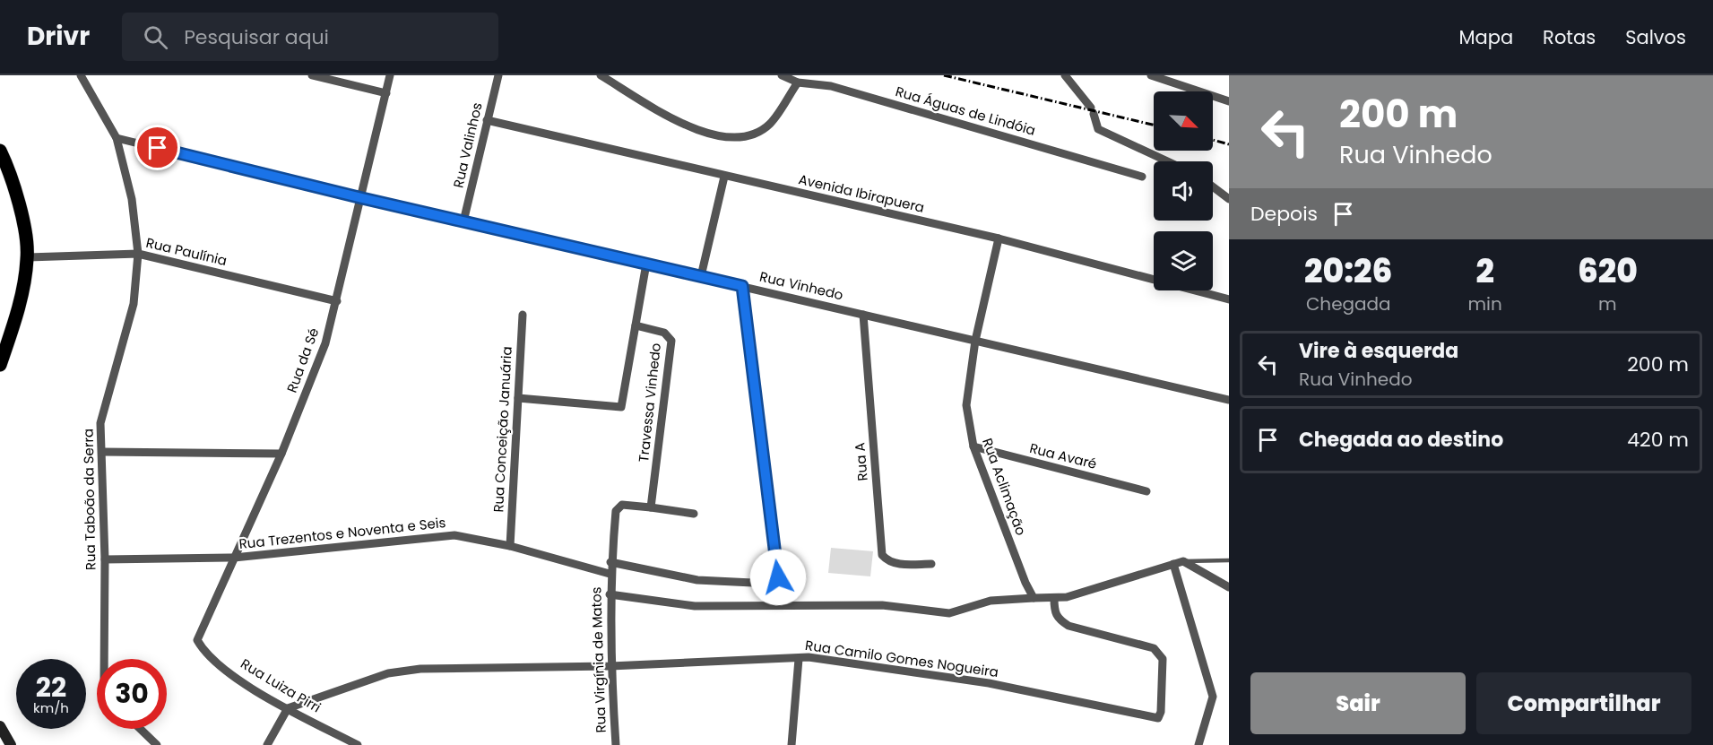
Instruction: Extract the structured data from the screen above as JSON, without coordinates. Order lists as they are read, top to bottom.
{
  "streets": {
    "street": [
      "Rua Águas de Lindóia",
      "Rua Valinhos",
      "Avenida Ibirapuera",
      "Rua Paulínia",
      "Rua Vinhedo",
      "Rua da Sé",
      "Travessa Vinhedo",
      "Rua Conceição Januária",
      "Rua Avaré",
      "Rua A",
      "Rua Aclimação",
      "Rua Taboão da Serra",
      "Rua Trezentos e Noventa e Seis",
      "Rua Camilo Gomes Nogueira",
      "Rua Virgínia de Matos",
      "Rua Luiza Pirri"
    ]
  },
  "crossings": [
    ["Rua Valinhos", "Avenida Ibirapuera"],
    ["Rua Valinhos", "Rua Vinhedo"],
    ["Avenida Ibirapuera", "Rua Aclimação"],
    ["Rua Paulínia", "Rua da Sé"],
    ["Rua Paulínia", "Rua Taboão da Serra"],
    ["Rua Vinhedo", "Rua da Sé"],
    ["Rua Vinhedo", "Rua A"],
    ["Rua Vinhedo", "Rua Aclimação"],
    ["Rua Vinhedo", "Rua Taboão da Serra"],
    ["Rua da Sé", "Rua Trezentos e Noventa e Seis"],
    ["Rua da Sé", "Rua Luiza Pirri"],
    ["Rua Conceição Januária", "Rua Trezentos e Noventa e Seis"],
    ["Rua Avaré", "Rua Aclimação"],
    ["Rua Taboão da Serra", "Rua Trezentos e Noventa e Seis"],
    ["Rua Trezentos e Noventa e Seis", "Rua Virgínia de Matos"],
    ["Rua Camilo Gomes Nogueira", "Rua Virgínia de Matos"],
    ["Rua Camilo Gomes Nogueira", "Rua Luiza Pirri"]
  ],
  "north": "bottom right",
  "page": {
    "header": "Drivr",
    "search": "Pesquisar aqui",
    "nav": ["Mapa", "Rotas", "Salvos"],
    "turn": ["200 m", "Rua Vinhedo"],
    "then": "Depois",
    "eta": [
      "20:26",
      "Chegada",
      "2",
      "min",
      "620",
      "m"
    ],
    "list": [
      {
        "name": "Vire à esquerda",
        "note": "Rua Vinhedo",
        "value": "200 m"
      },
      {
        "name": "Chegada ao destino",
        "value": "420 m"
      }
    ],
    "speed": "22 km/h",
    "limit": "30",
    "buttons": ["Sair", "Compartilhar"]
  }
}
